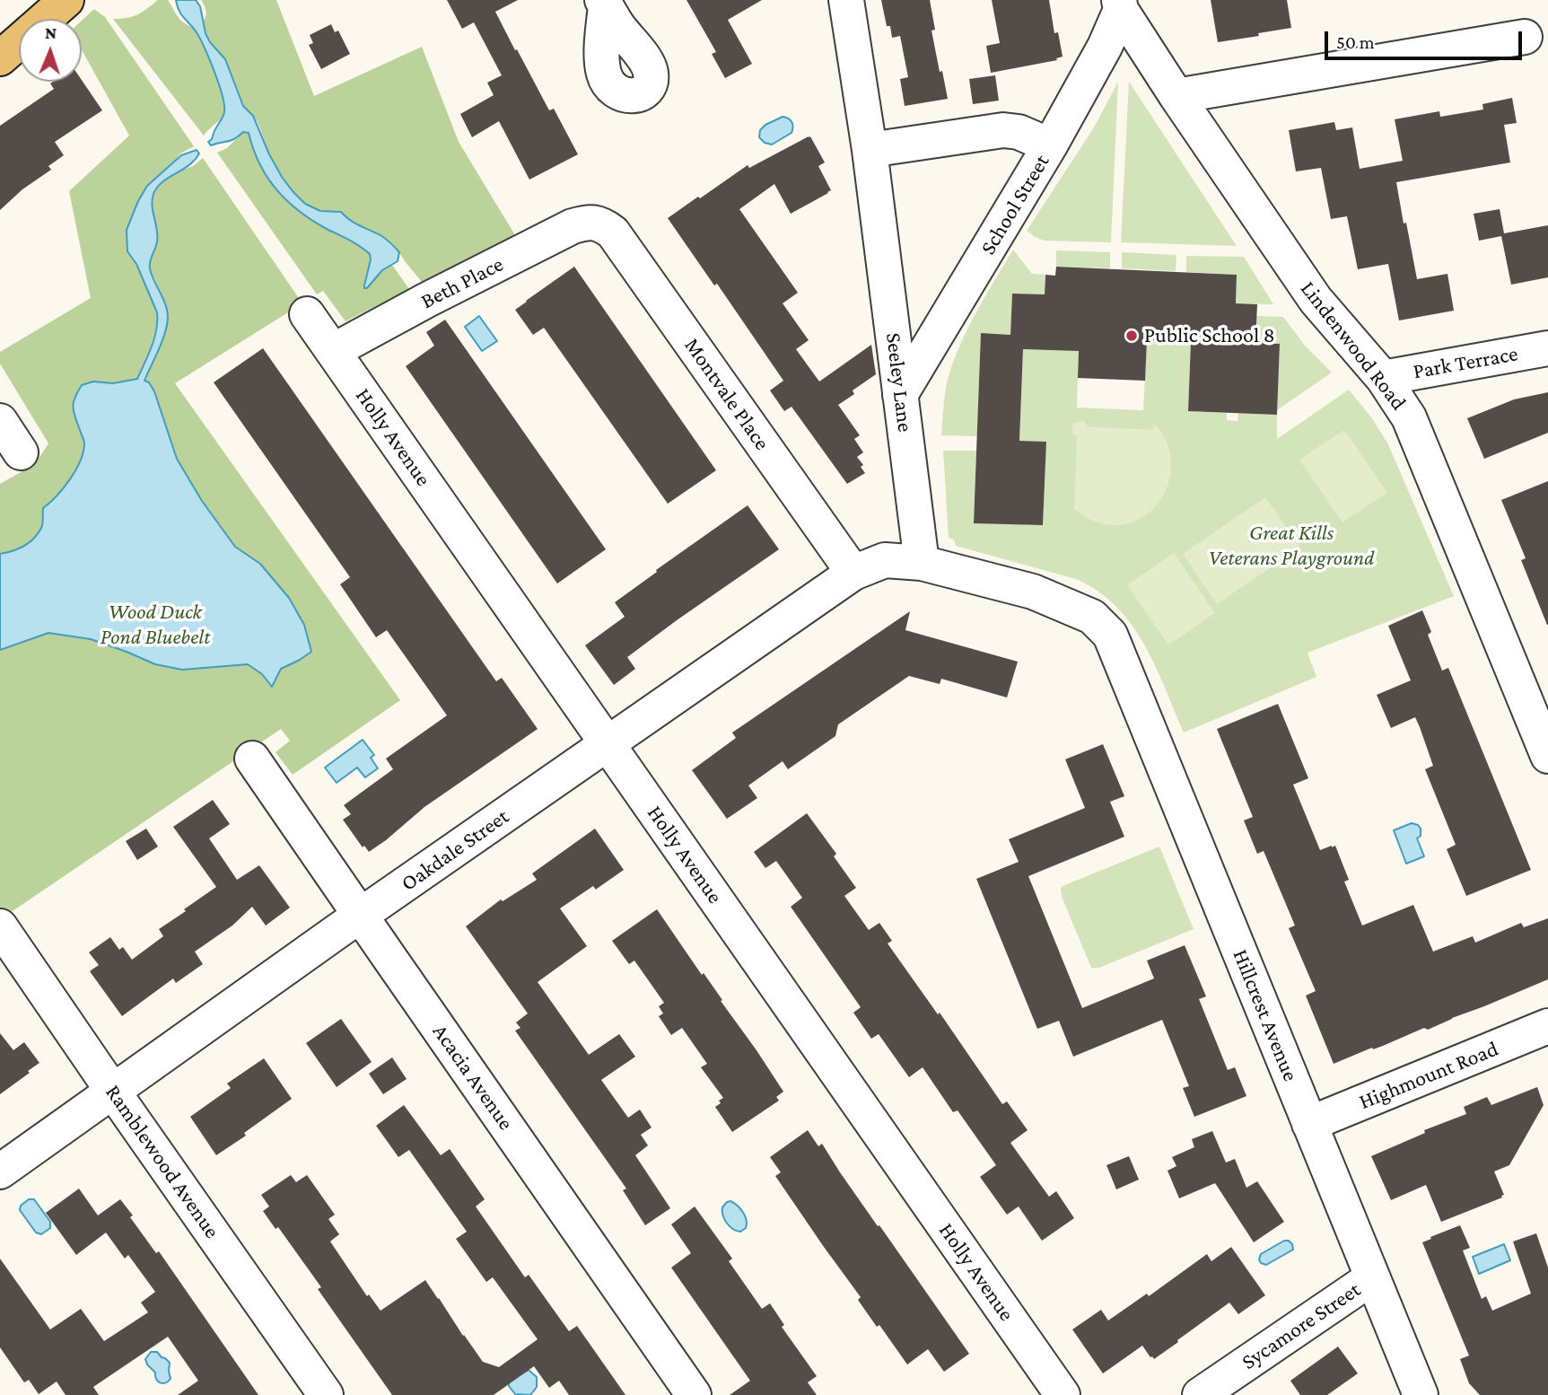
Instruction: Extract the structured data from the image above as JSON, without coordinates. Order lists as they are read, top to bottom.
{
  "streets": {
    "street": [
      "School Street",
      "Beth Place",
      "Lindenwood Road",
      "Park Terrace",
      "Seeley Lane",
      "Montvale Place",
      "Holly Avenue",
      "Oakdale Street",
      "Hillcrest Avenue",
      "Highmount Road",
      "Acacia Avenue",
      "Ramblewood Avenue",
      "Sycamore Street"
    ]
  },
  "crossings": [
    ["School Street", "Lindenwood Road"],
    ["School Street", "Seeley Lane"],
    ["Beth Place", "Montvale Place"],
    ["Beth Place", "Holly Avenue"],
    ["Lindenwood Road", "Park Terrace"],
    ["Seeley Lane", "Oakdale Street"],
    ["Seeley Lane", "Hillcrest Avenue"],
    ["Montvale Place", "Oakdale Street"],
    ["Holly Avenue", "Oakdale Street"],
    ["Oakdale Street", "Hillcrest Avenue"],
    ["Oakdale Street", "Acacia Avenue"],
    ["Oakdale Street", "Ramblewood Avenue"],
    ["Hillcrest Avenue", "Highmount Road"],
    ["Hillcrest Avenue", "Sycamore Street"]
  ],
  "parks": ["Great Kills Veterans Playground", "Wood Duck Pond Bluebelt"],
  "places": ["Public School 8"],
  "scale_bar": "50 m",
  "north": "top"
}
